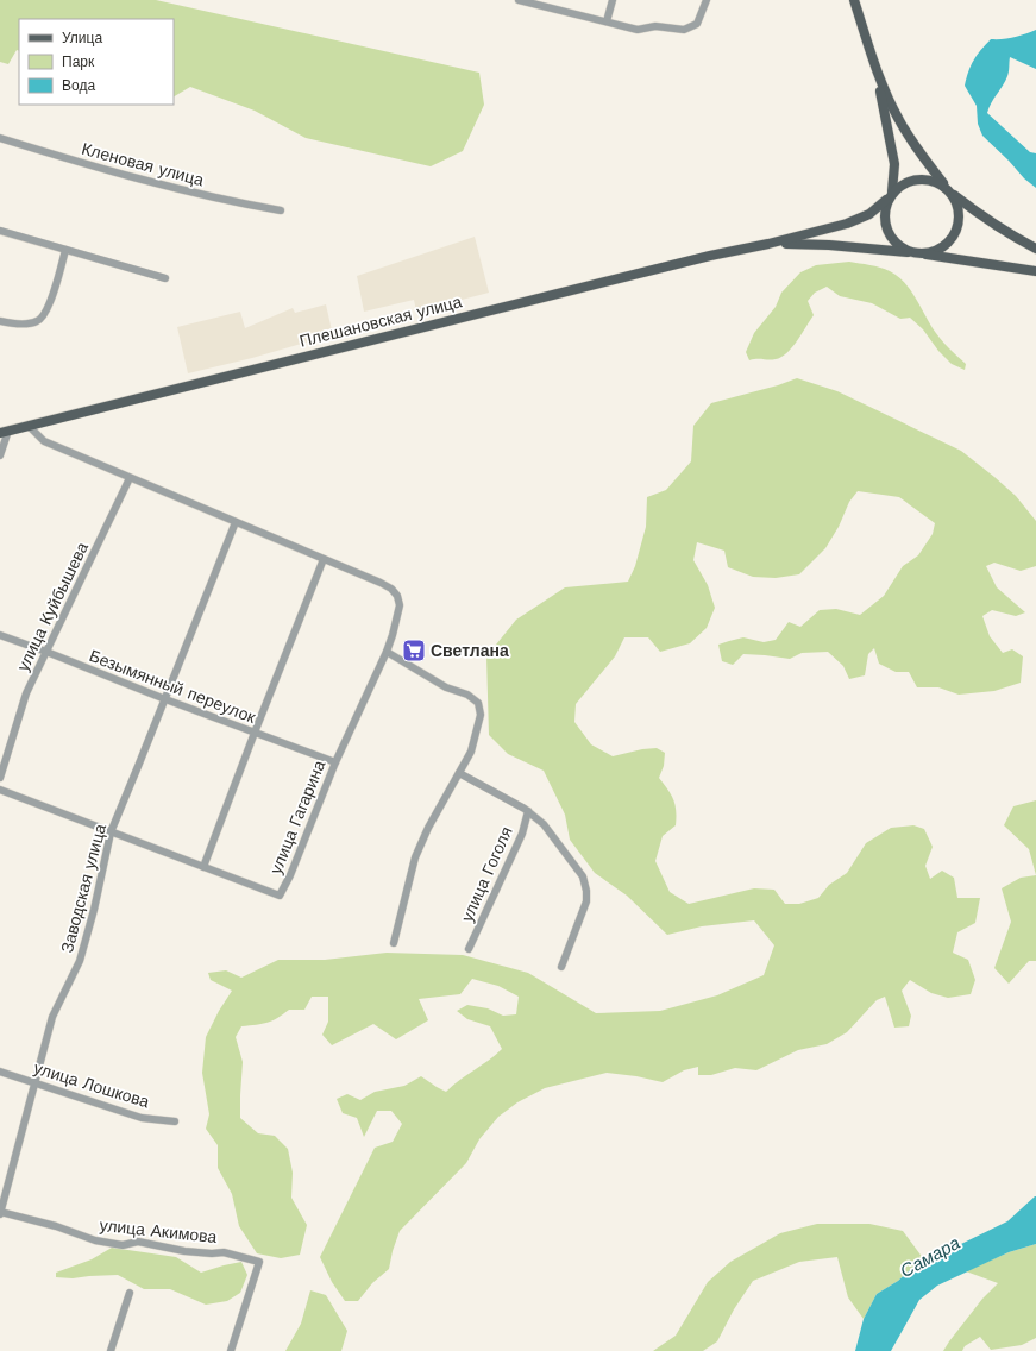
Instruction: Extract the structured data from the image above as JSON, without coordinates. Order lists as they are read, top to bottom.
{
  "streets": {
    "main road": ["Плешановская улица"],
    "street": [
      "Кленовая улица",
      "улица Куйбышева",
      "Безымянный переулок",
      "улица Гагарина",
      "улица Гоголя",
      "Заводская улица",
      "улица Лошкова",
      "улица Акимова"
    ]
  },
  "crossings": [
    ["улица Куйбышева", "Безымянный переулок"],
    ["Безымянный переулок", "улица Гагарина"],
    ["Безымянный переулок", "Заводская улица"],
    ["улица Гагарина", "Заводская улица"],
    ["Заводская улица", "улица Лошкова"],
    ["Заводская улица", "улица Акимова"]
  ],
  "water": ["Самара"],
  "places": {
    "supermarket": ["Светлана"]
  },
  "legend": ["Улица", "Парк", "Вода"]
}
